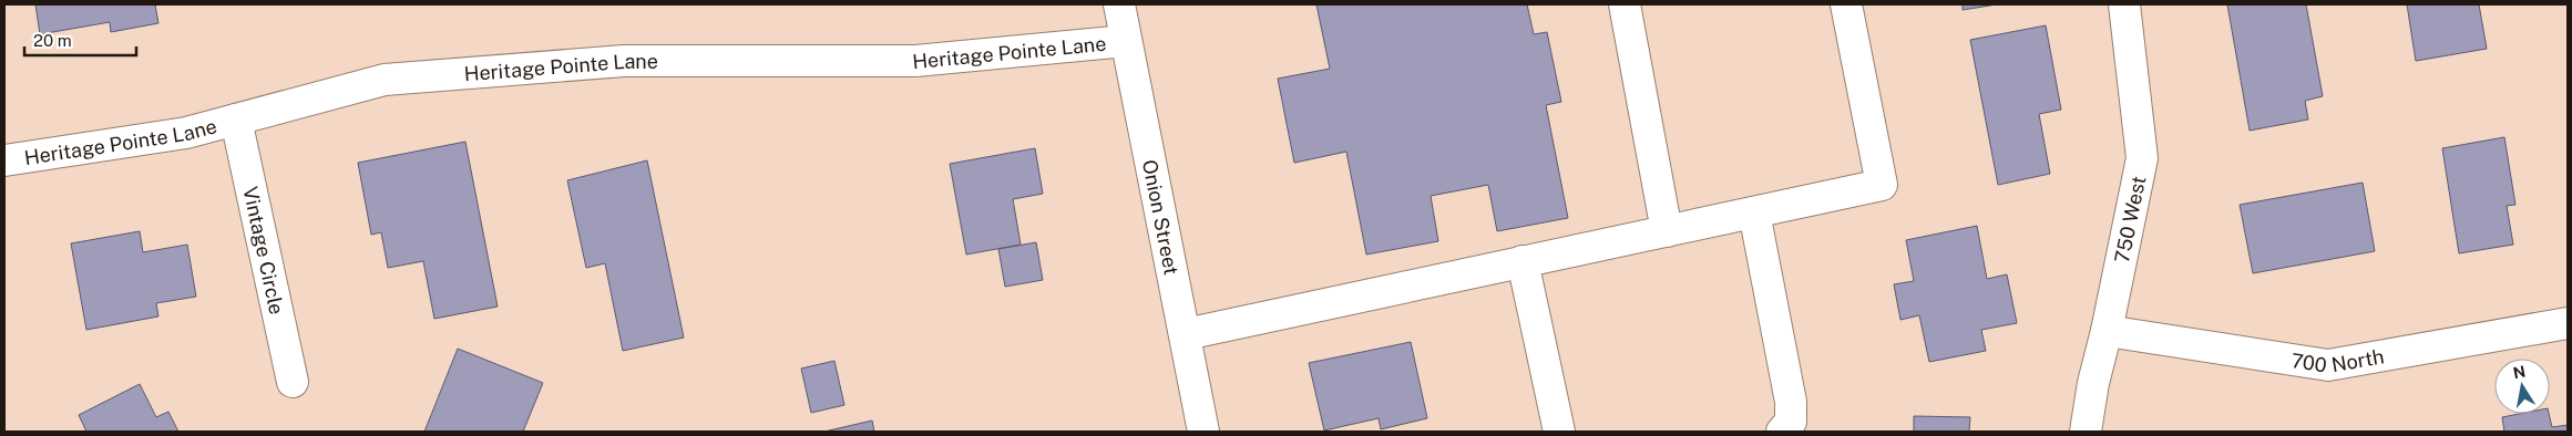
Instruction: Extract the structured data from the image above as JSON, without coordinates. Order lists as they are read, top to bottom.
{
  "streets": {
    "street": [
      "Heritage Pointe Lane",
      "Onion Street",
      "750 West",
      "Vintage Circle",
      "700 North"
    ]
  },
  "crossings": [
    ["Heritage Pointe Lane", "Onion Street"],
    ["Heritage Pointe Lane", "Vintage Circle"],
    ["750 West", "700 North"]
  ],
  "scale_bar": "20 m",
  "north": "top"
}
